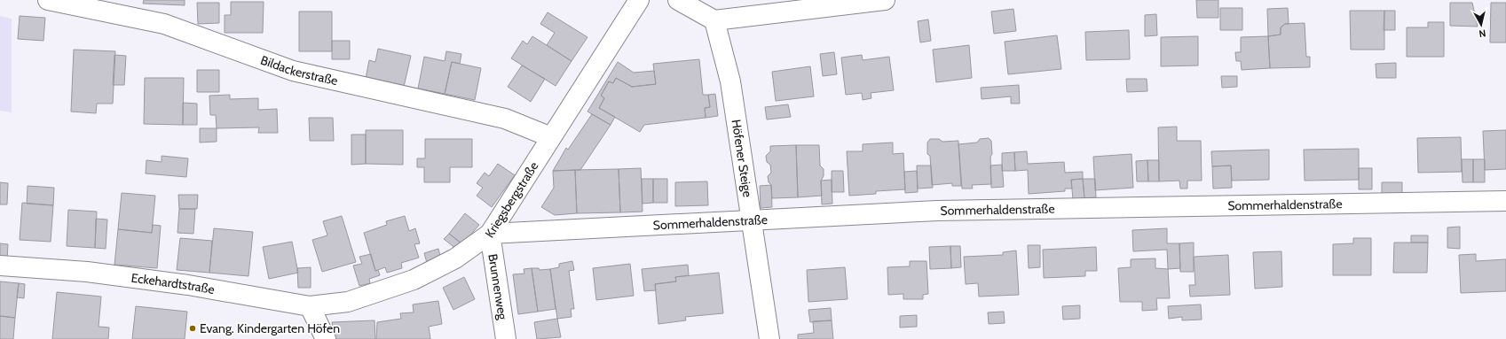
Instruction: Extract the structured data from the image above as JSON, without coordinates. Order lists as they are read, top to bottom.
{
  "streets": {
    "street": [
      "Bildackerstraße",
      "Höfener Steige",
      "Kriegsbergstraße",
      "Sommerhaldenstraße",
      "Eckehardtstraße",
      "Brunnenweg"
    ]
  },
  "crossings": [
    ["Bildackerstraße", "Kriegsbergstraße"],
    ["Höfener Steige", "Sommerhaldenstraße"],
    ["Kriegsbergstraße", "Sommerhaldenstraße"],
    ["Kriegsbergstraße", "Eckehardtstraße"],
    ["Kriegsbergstraße", "Brunnenweg"],
    ["Sommerhaldenstraße", "Brunnenweg"]
  ],
  "places": ["Evang. Kindergarten Höfen"],
  "north": "bottom"
}
